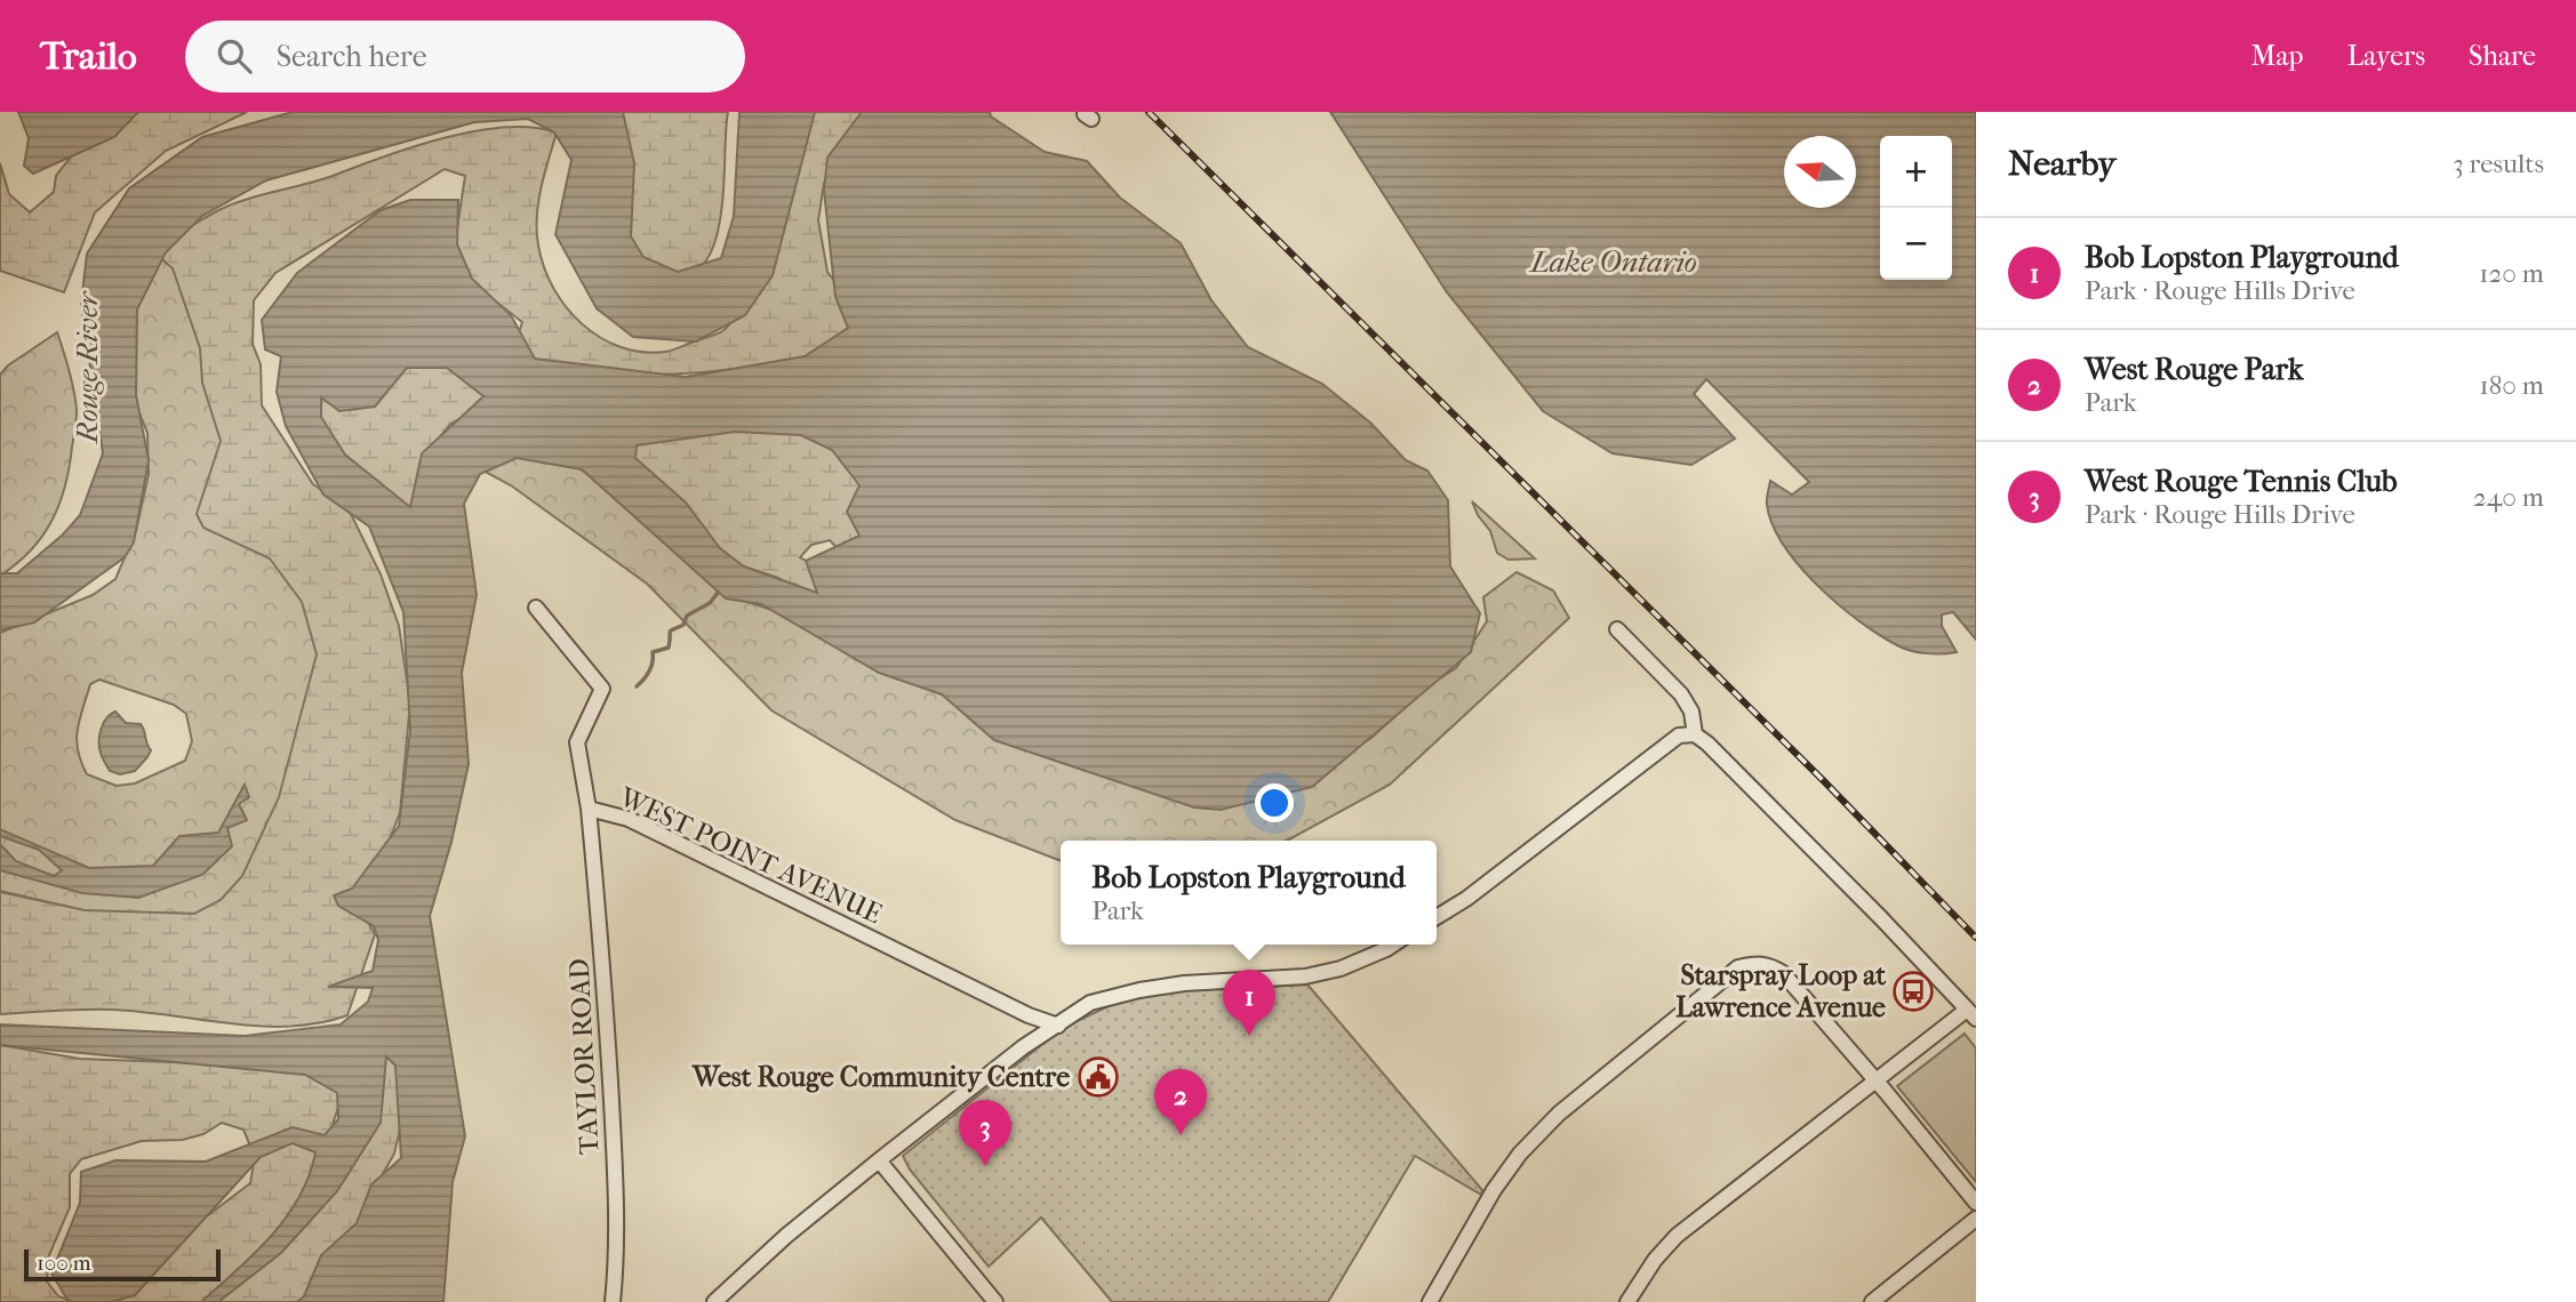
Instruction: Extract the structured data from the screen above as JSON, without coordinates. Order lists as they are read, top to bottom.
{
  "streets": {
    "street": ["WEST POINT AVENUE", "TAYLOR ROAD"]
  },
  "crossings": [
    ["WEST POINT AVENUE", "TAYLOR ROAD"]
  ],
  "water": ["Lake Ontario", "Rouge River"],
  "places": {
    "bus stop": ["Starspray Loop at Lawrence Avenue"],
    "public building": ["West Rouge Community Centre"]
  },
  "scale_bar": "100 m",
  "north": "left",
  "page": {
    "header": "Trailo",
    "search": "Search here",
    "nav": ["Map", "Layers", "Share"],
    "heading": ["Nearby", "3 results"],
    "map_buttons": ["+", "−"],
    "list": [
      {
        "mark": "1",
        "name": "Bob Lopston Playground",
        "note": "Park · Rouge Hills Drive",
        "value": "120 m"
      },
      {
        "mark": "2",
        "name": "West Rouge Park",
        "note": "Park",
        "value": "180 m"
      },
      {
        "mark": "3",
        "name": "West Rouge Tennis Club",
        "note": "Park · Rouge Hills Drive",
        "value": "240 m"
      }
    ],
    "popup": ["Bob Lopston Playground", "Park"],
    "pins": ["1", "2", "3"],
    "scale": "100 m"
  }
}
